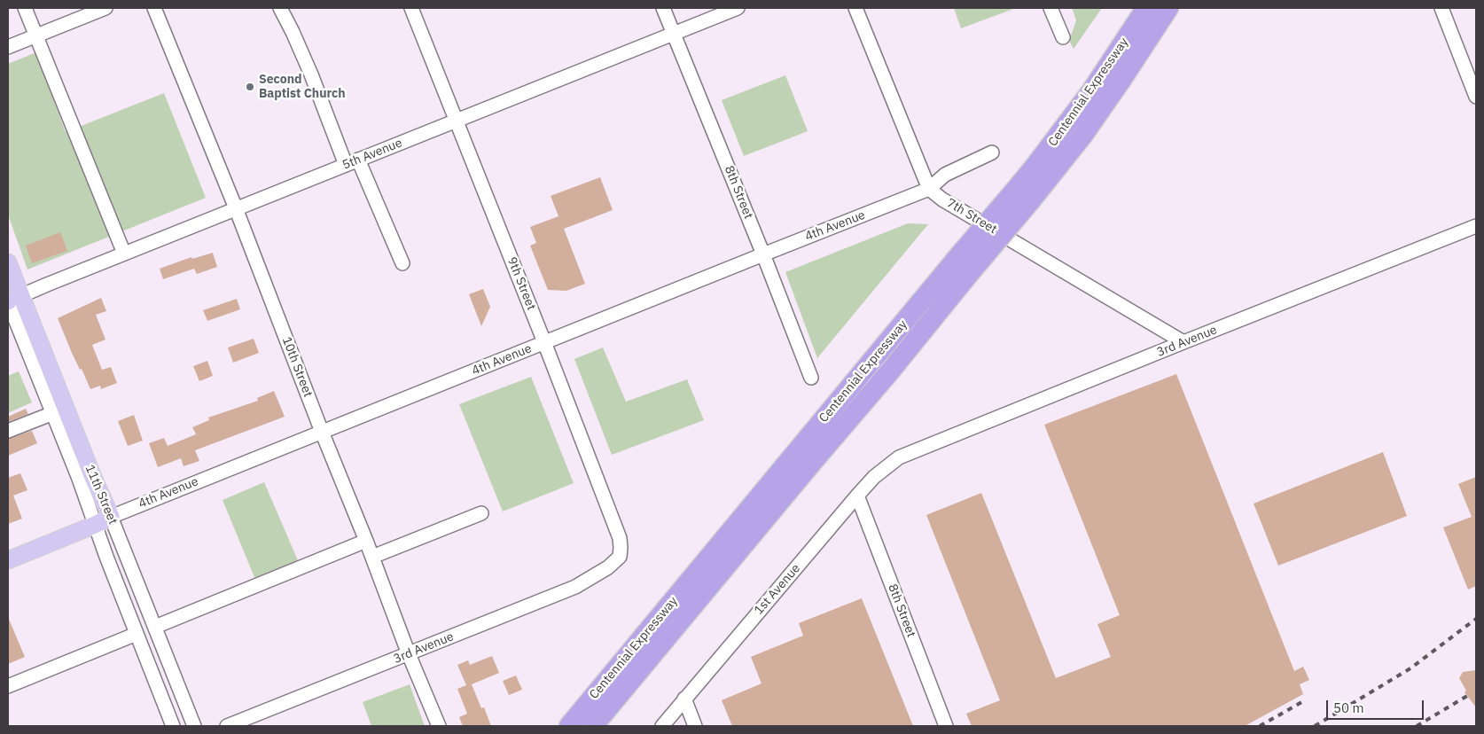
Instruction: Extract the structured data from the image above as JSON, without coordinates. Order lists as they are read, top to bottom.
{
  "streets": {
    "highway": ["Centennial Expressway"],
    "main road": ["4th Avenue", "11th Street"],
    "street": [
      "5th Avenue",
      "8th Street",
      "7th Street",
      "9th Street",
      "3rd Avenue",
      "10th Street",
      "1st Avenue"
    ]
  },
  "crossings": [
    ["5th Avenue", "8th Street"],
    ["5th Avenue", "9th Street"],
    ["5th Avenue", "10th Street"],
    ["5th Avenue", "11th Street"],
    ["8th Street", "4th Avenue"],
    ["8th Street", "1st Avenue"],
    ["7th Street", "4th Avenue"],
    ["7th Street", "3rd Avenue"],
    ["4th Avenue", "9th Street"],
    ["4th Avenue", "10th Street"],
    ["4th Avenue", "11th Street"],
    ["9th Street", "3rd Avenue"],
    ["3rd Avenue", "10th Street"],
    ["3rd Avenue", "1st Avenue"]
  ],
  "places": ["Second Baptist Church"],
  "scale_bar": "50 m"
}
